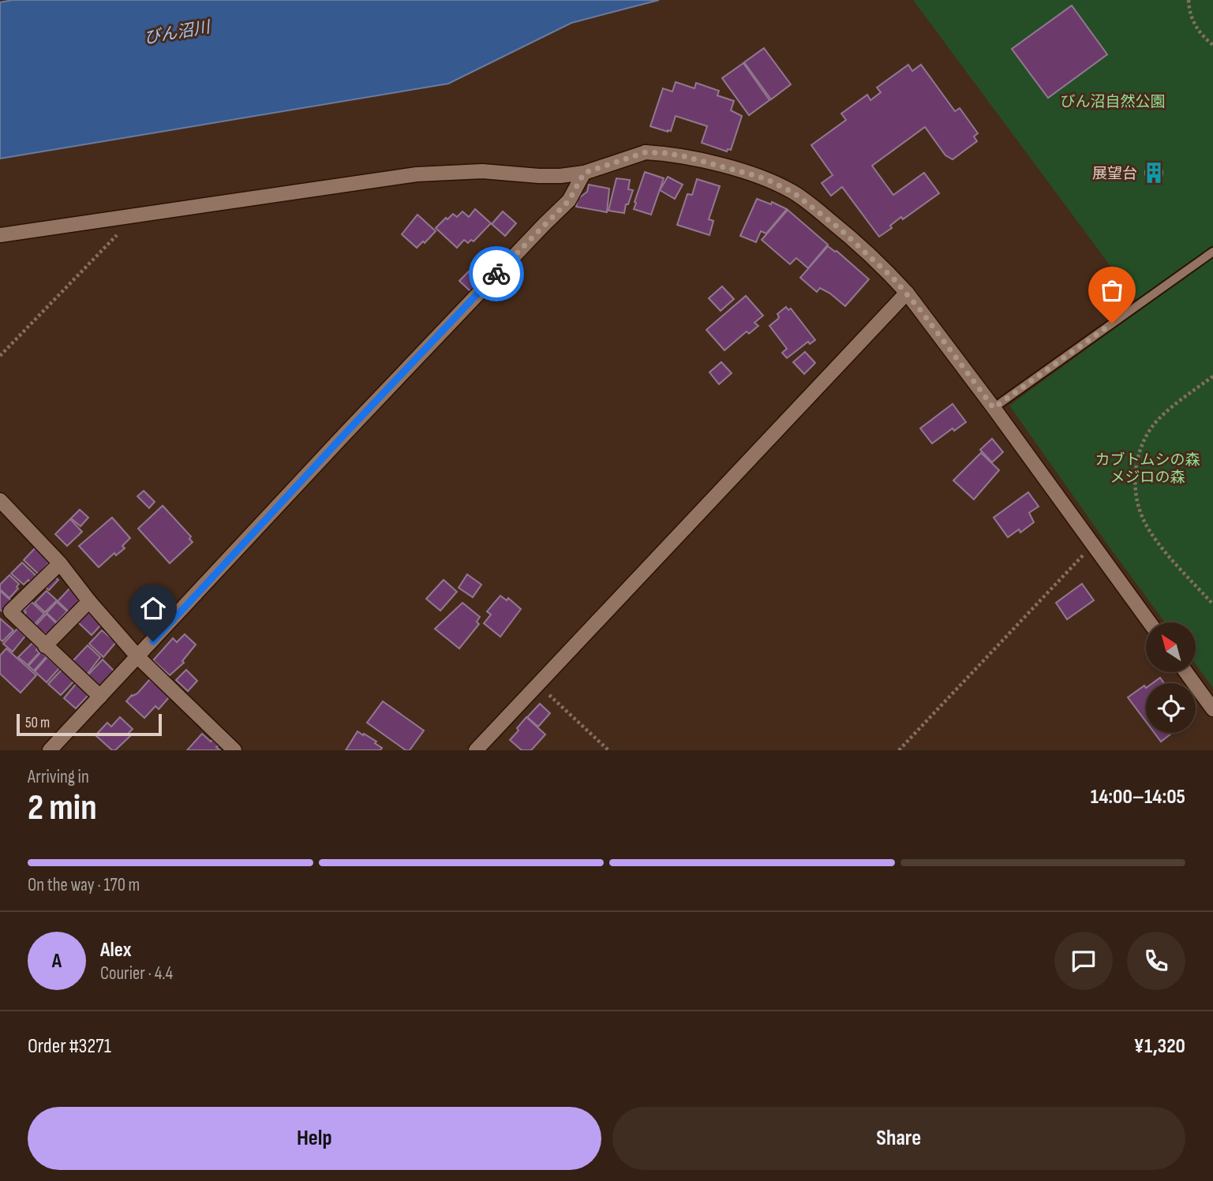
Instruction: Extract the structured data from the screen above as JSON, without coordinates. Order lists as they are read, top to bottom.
{
  "water": ["びん沼川"],
  "parks": ["びん沼自然公園", "カブトムシの森 メジロの森"],
  "places": {
    "building": ["展望台"]
  },
  "scale_bar": "50 m",
  "north": "top left",
  "page": {
    "scale": "50 m",
    "heading": ["2 min", "Arriving in", "14:00–14:05"],
    "panel": [
      "Alex",
      "Courier · 4.4",
      "Order #3271",
      "¥1,320"
    ],
    "bar": "On the way · 170 m",
    "round": "A",
    "buttons": ["Help", "Share"]
  }
}
